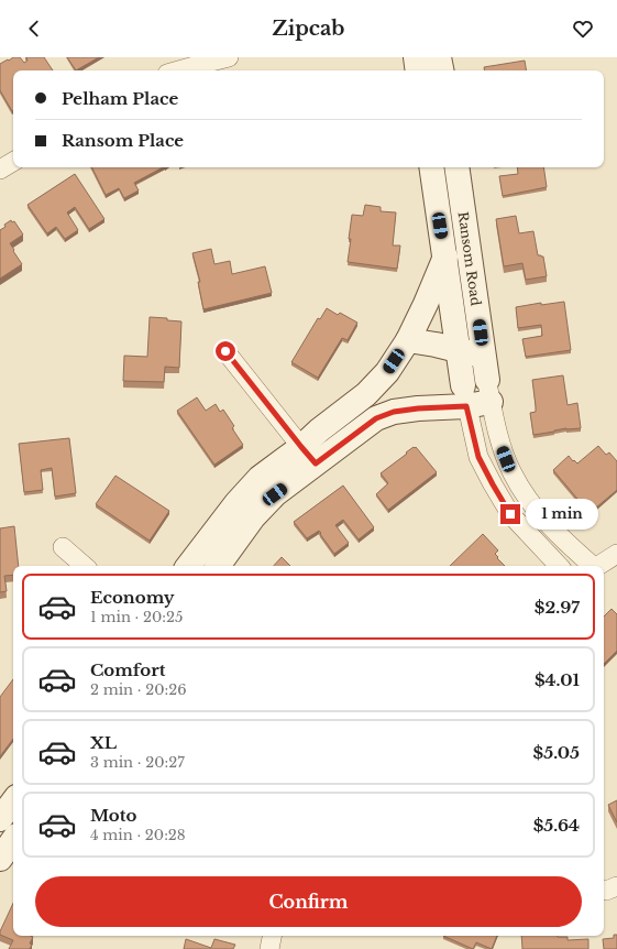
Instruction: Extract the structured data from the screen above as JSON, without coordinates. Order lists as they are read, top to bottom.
{
  "streets": {
    "street": ["Ransom Road"]
  },
  "page": {
    "header": "Zipcab",
    "banner": ["Pelham Place", "Ransom Place"],
    "bubble": "1 min",
    "list": [
      {
        "name": "Economy",
        "note": "1 min · 20:25",
        "value": "$2.97"
      },
      {
        "name": "Comfort",
        "note": "2 min · 20:26",
        "value": "$4.01"
      },
      {
        "name": "XL",
        "note": "3 min · 20:27",
        "value": "$5.05"
      },
      {
        "name": "Moto",
        "note": "4 min · 20:28",
        "value": "$5.64"
      }
    ],
    "buttons": "Confirm"
  }
}
